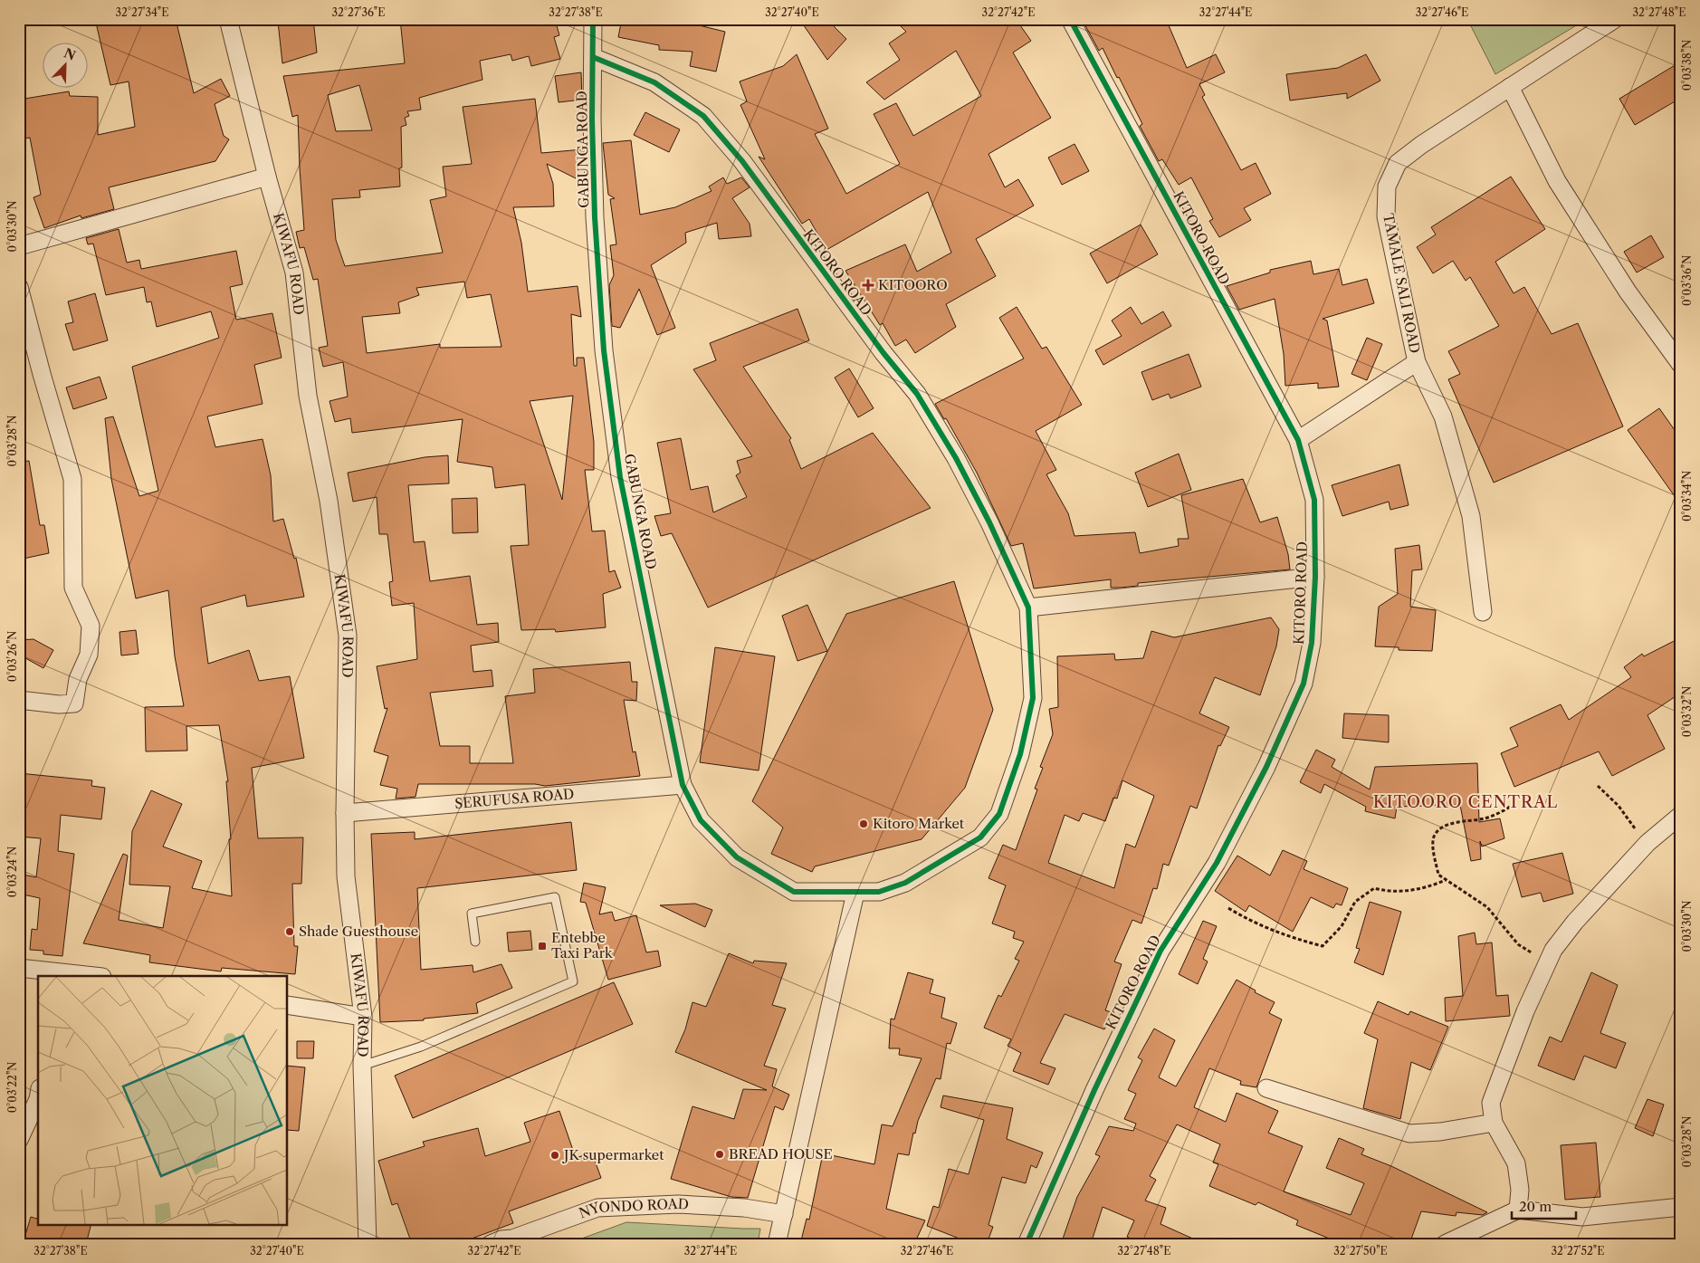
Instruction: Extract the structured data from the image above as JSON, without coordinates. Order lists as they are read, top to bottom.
{
  "streets": {
    "street": [
      "GABUNGA ROAD",
      "KITORO ROAD",
      "KIWAFU ROAD",
      "TAMALE SALI ROAD",
      "SERUFUSA ROAD",
      "NYONDO ROAD"
    ]
  },
  "crossings": [
    ["GABUNGA ROAD", "KITORO ROAD"],
    ["GABUNGA ROAD", "SERUFUSA ROAD"],
    ["KITORO ROAD", "TAMALE SALI ROAD"],
    ["KIWAFU ROAD", "SERUFUSA ROAD"]
  ],
  "districts": ["KITOORO CENTRAL"],
  "places": {
    "health": ["KITOORO"],
    "other": [
      "Kitoro Market",
      "Shade Guesthouse",
      "BREAD HOUSE",
      "JK supermarket"
    ],
    "transit": ["Entebbe Taxi Park"]
  },
  "scale_bar": "20 m",
  "north": "top right",
  "coordinates": [
    "32°27'34\"E",
    "32°27'36\"E",
    "32°27'38\"E",
    "32°27'40\"E",
    "32°27'42\"E",
    "32°27'44\"E",
    "32°27'46\"E",
    "32°27'48\"E",
    "0°03'38\"N",
    "0°03'30\"N",
    "0°03'36\"N",
    "0°03'28\"N",
    "0°03'34\"N",
    "0°03'26\"N",
    "0°03'32\"N",
    "0°03'24\"N",
    "0°03'22\"N",
    "32°27'50\"E",
    "32°27'52\"E"
  ]
}
